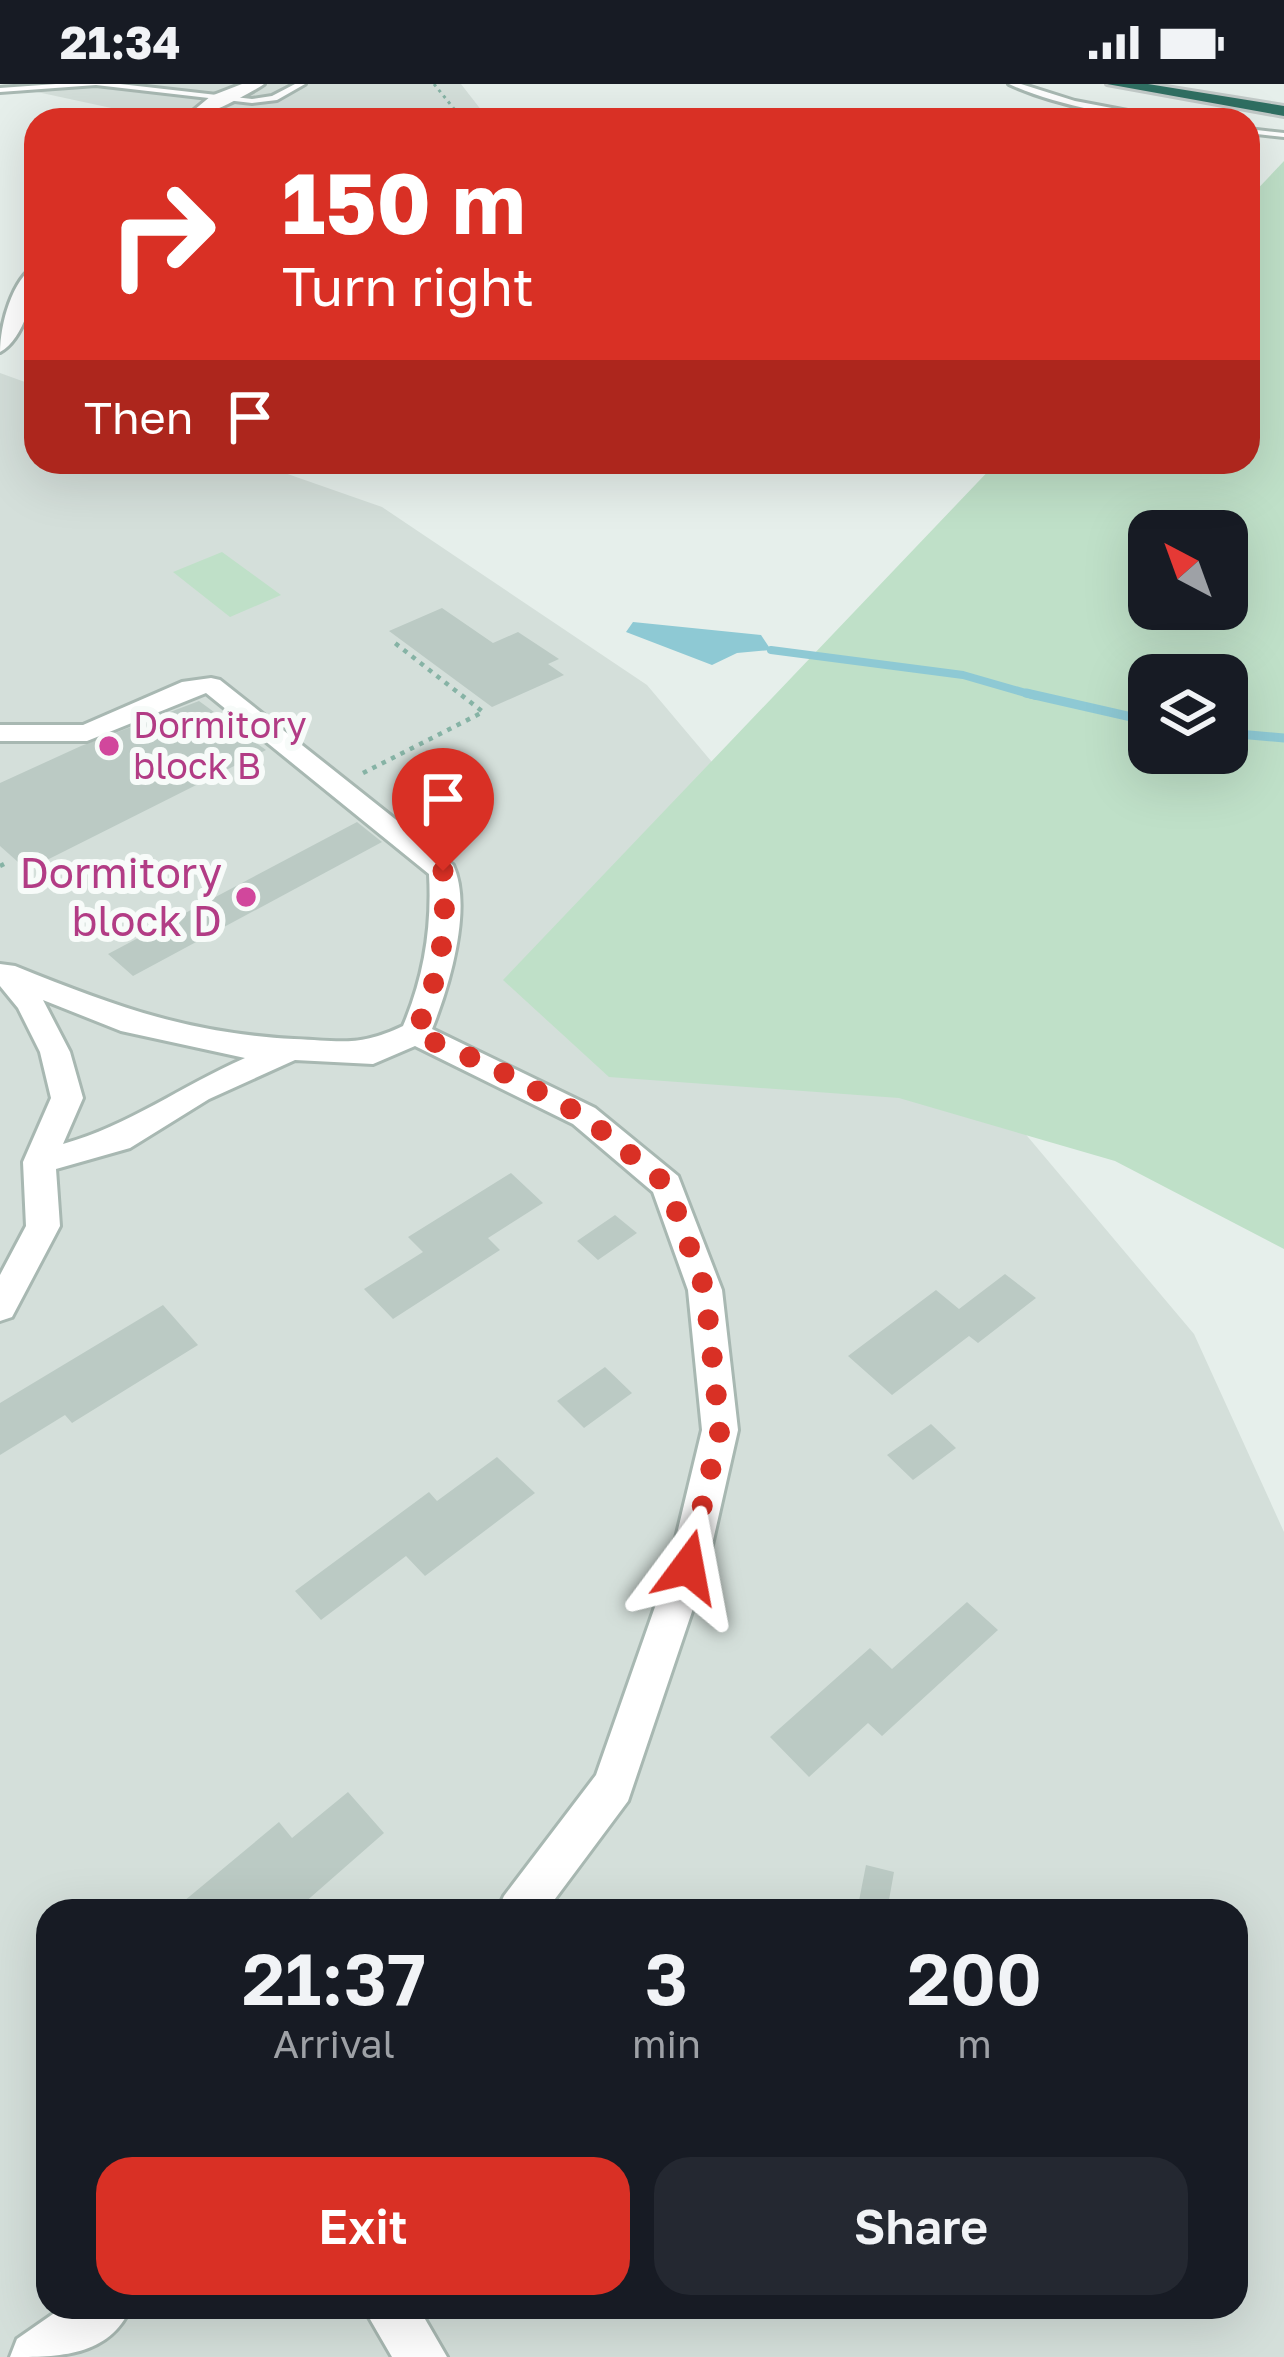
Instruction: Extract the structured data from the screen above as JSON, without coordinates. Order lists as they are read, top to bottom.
{
  "places": ["Dormitory block B", "Dormitory block D"],
  "north": "top left",
  "page": {
    "status": "21:34",
    "turn": ["150 m", "Turn right"],
    "then": "Then",
    "eta": [
      "21:37",
      "Arrival",
      "3",
      "min",
      "200",
      "m"
    ],
    "buttons": ["Exit", "Share"]
  }
}
